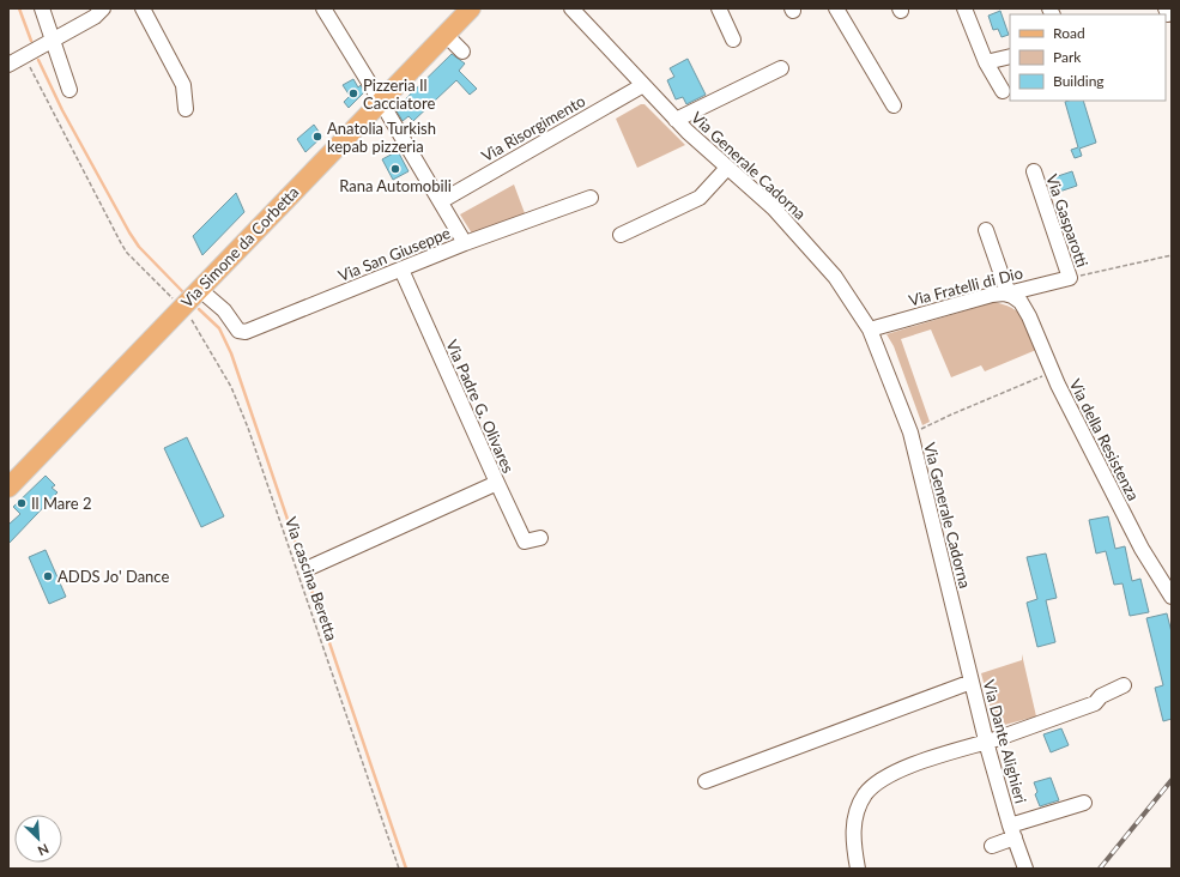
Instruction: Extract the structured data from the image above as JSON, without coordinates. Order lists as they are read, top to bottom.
{
  "streets": {
    "main road": ["Via Simone da Corbetta"],
    "street": [
      "Via Risorgimento",
      "Via Generale Cadorna",
      "Via Gasparotti",
      "Via San Giuseppe",
      "Via Fratelli di Dio",
      "Via Padre G. Olivares",
      "Via della Resistenza",
      "Via Dante Alighieri"
    ],
    "path": ["Via cascina Beretta"]
  },
  "crossings": [
    ["Via Risorgimento", "Via Generale Cadorna"],
    ["Via Risorgimento", "Via San Giuseppe"],
    ["Via Generale Cadorna", "Via Fratelli di Dio"],
    ["Via Generale Cadorna", "Via Dante Alighieri"],
    ["Via Gasparotti", "Via Fratelli di Dio"],
    ["Via Simone da Corbetta", "Via San Giuseppe"],
    ["Via Simone da Corbetta", "Via cascina Beretta"],
    ["Via San Giuseppe", "Via Padre G. Olivares"],
    ["Via Fratelli di Dio", "Via della Resistenza"]
  ],
  "places": [
    "Pizzeria Il Cacciatore",
    "Anatolia Turkish kepab pizzeria",
    "Rana Automobili",
    "Il Mare 2",
    "ADDS Jo' Dance"
  ],
  "legend": ["Road", "Park", "Building"],
  "north": "bottom right"
}
